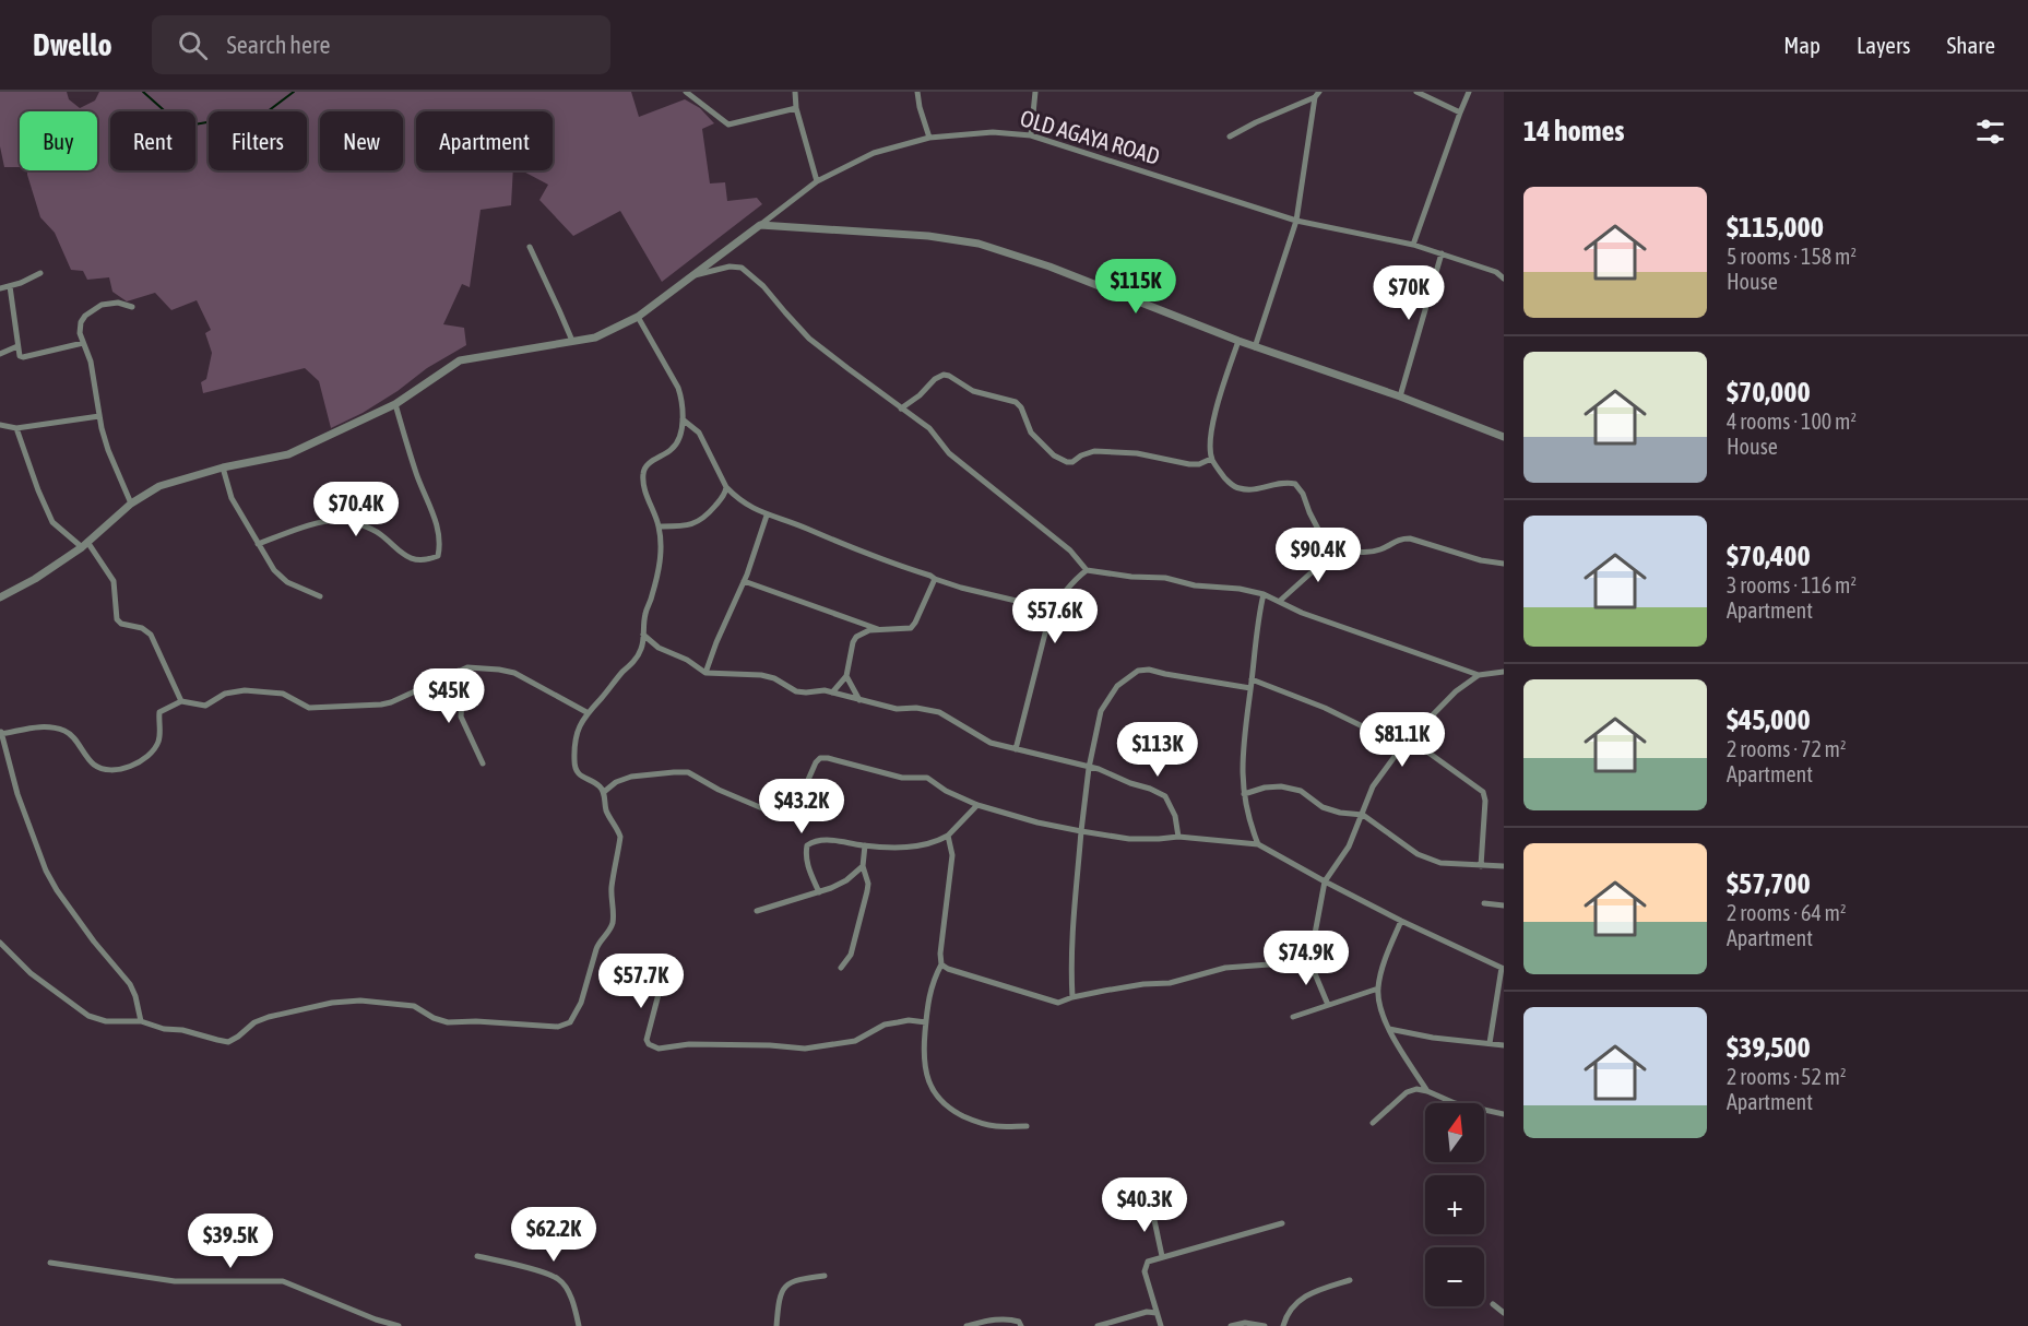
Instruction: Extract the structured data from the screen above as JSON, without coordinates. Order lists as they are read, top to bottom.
{
  "streets": {
    "street": ["OLD AGAYA ROAD"]
  },
  "north": "top",
  "page": {
    "header": "Dwello",
    "search": "Search here",
    "nav": ["Map", "Layers", "Share"],
    "heading": "14 homes",
    "chip": [
      "Buy",
      "Rent",
      "Filters",
      "New",
      "Apartment"
    ],
    "list": [
      {
        "name": "$115,000",
        "note": "5 rooms · 158 m² · House"
      },
      {
        "name": "$70,000",
        "note": "4 rooms · 100 m² · House"
      },
      {
        "name": "$70,400",
        "note": "3 rooms · 116 m² · Apartment"
      },
      {
        "name": "$45,000",
        "note": "2 rooms · 72 m² · Apartment"
      },
      {
        "name": "$57,700",
        "note": "2 rooms · 64 m² · Apartment"
      },
      {
        "name": "$39,500",
        "note": "2 rooms · 52 m² · Apartment"
      }
    ],
    "price": [
      "$115K",
      "$70K",
      "$70.4K",
      "$90.4K",
      "$57.6K",
      "$45K",
      "$81.1K",
      "$113K",
      "$43.2K",
      "$74.9K",
      "$57.7K",
      "$40.3K",
      "$62.2K",
      "$39.5K"
    ],
    "map_buttons": ["+", "−"]
  }
}
